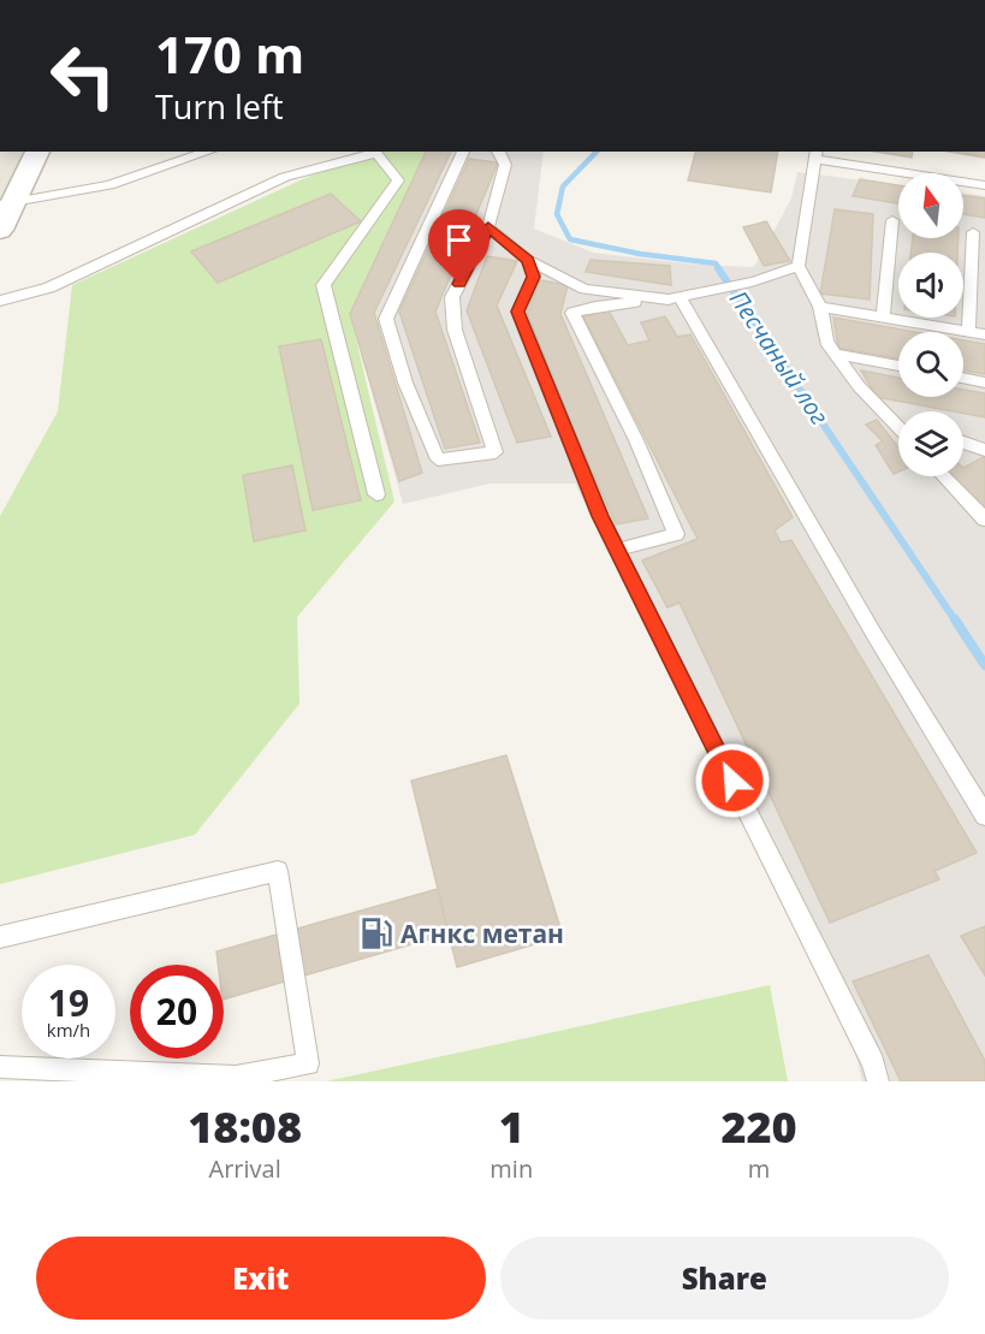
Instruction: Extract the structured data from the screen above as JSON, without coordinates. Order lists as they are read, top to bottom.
{
  "water": ["Песчаный лог"],
  "places": {
    "fuel station": ["Агнкс метан"]
  },
  "north": "top",
  "page": {
    "turn": ["170 m", "Turn left"],
    "speed": "19 km/h",
    "limit": "20",
    "eta": [
      "18:08",
      "Arrival",
      "1",
      "min",
      "220",
      "m"
    ],
    "buttons": ["Exit", "Share"]
  }
}
